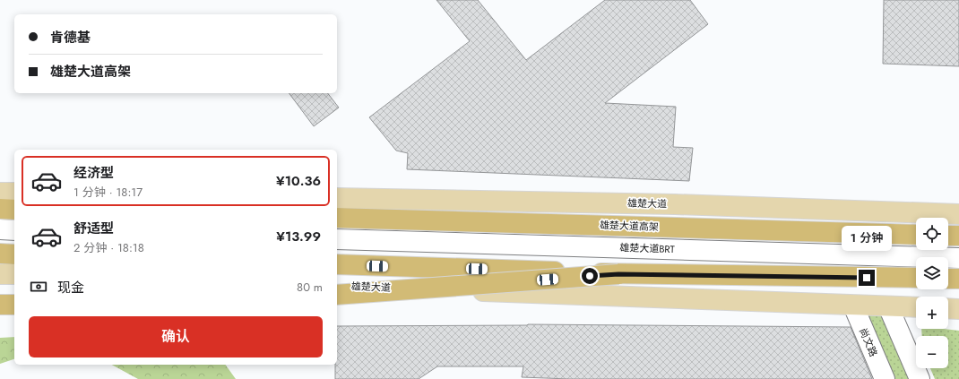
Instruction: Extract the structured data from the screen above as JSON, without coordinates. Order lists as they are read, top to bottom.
{
  "streets": {
    "highway": ["雄楚大道高架"],
    "main road": ["雄楚大道"],
    "street": ["雄楚大道BRT", "尚文路"]
  },
  "crossings": [
    ["雄楚大道", "尚文路"]
  ],
  "page": {
    "banner": ["肯德基", "雄楚大道高架"],
    "list": [
      {
        "name": "经济型",
        "note": "1 分钟 · 18:17",
        "value": "¥10.36"
      },
      {
        "name": "舒适型",
        "note": "2 分钟 · 18:18",
        "value": "¥13.99"
      }
    ],
    "map_buttons": ["+", "−"],
    "bubble": "1 分钟",
    "pay": ["现金", "80 m"],
    "buttons": "确认"
  }
}
